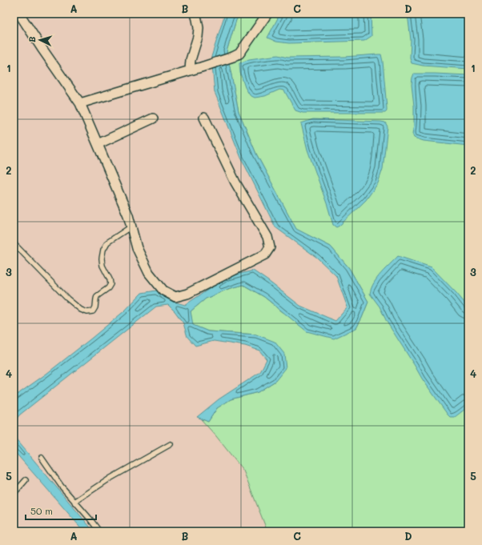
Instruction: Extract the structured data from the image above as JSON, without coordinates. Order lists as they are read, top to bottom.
{
  "scale_bar": "50 m",
  "north": "left",
  "grid": {
    "columns": [
      "A",
      "B",
      "C",
      "D"
    ],
    "rows": [
      "1",
      "2",
      "3",
      "4",
      "5"
    ]
  }
}
